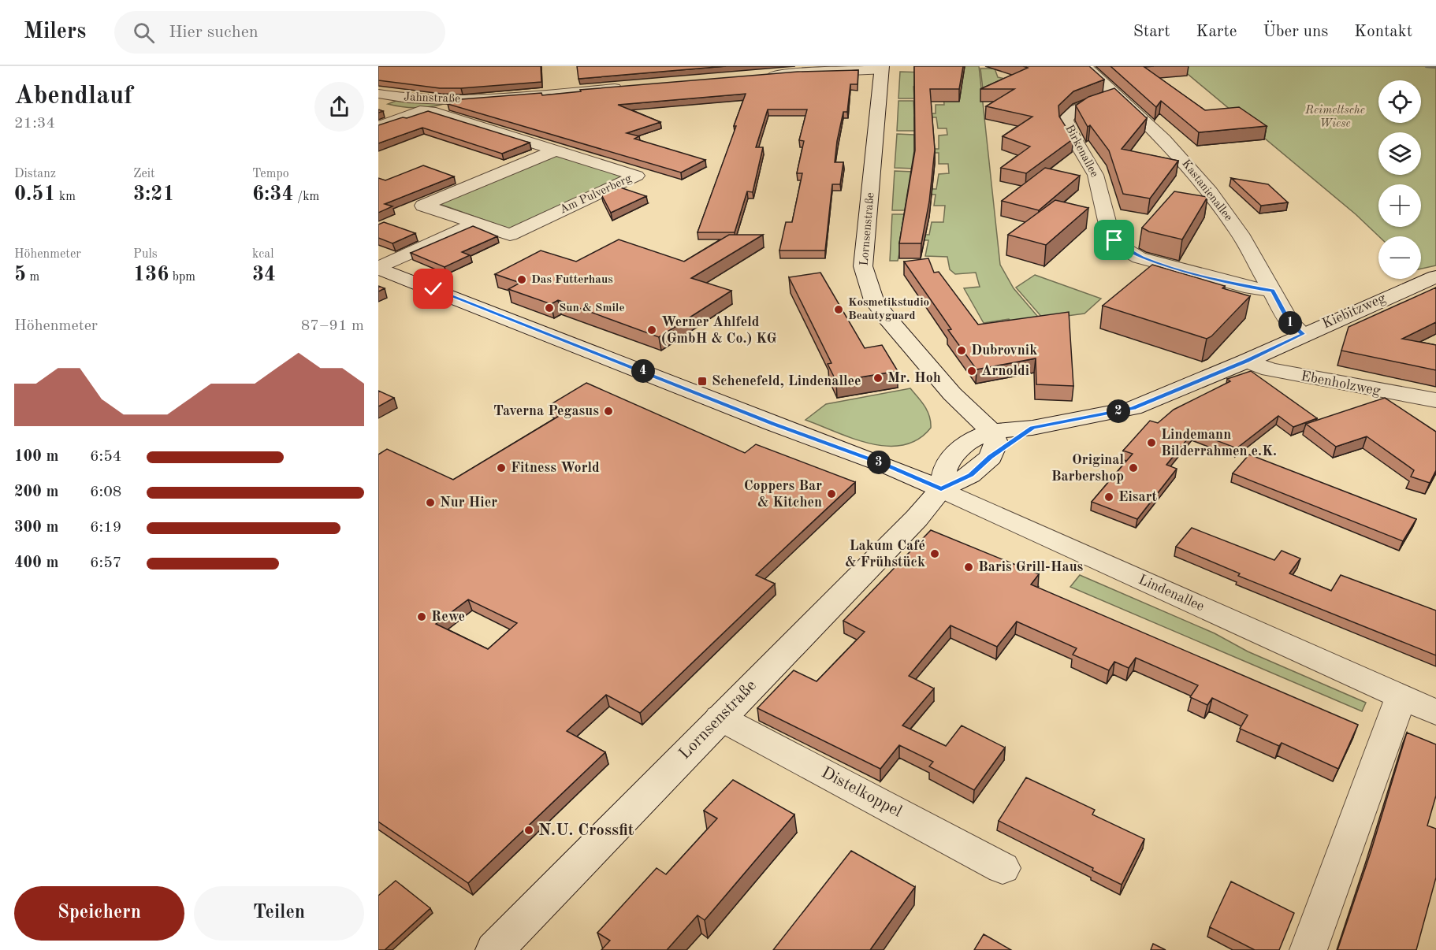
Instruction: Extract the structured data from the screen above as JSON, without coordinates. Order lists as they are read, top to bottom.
{
  "streets": {
    "street": [
      "Jahnstraße",
      "Birkenallee",
      "Kastanienallee",
      "Am Pulverberg",
      "Lornsenstraße",
      "Kiebitzweg",
      "Ebenholzweg",
      "Lindenallee",
      "Distelkoppel"
    ]
  },
  "crossings": [
    ["Birkenallee", "Kastanienallee"],
    ["Kastanienallee", "Kiebitzweg"],
    ["Lornsenstraße", "Kiebitzweg"],
    ["Lornsenstraße", "Lindenallee"],
    ["Lornsenstraße", "Distelkoppel"],
    ["Kiebitzweg", "Ebenholzweg"]
  ],
  "parks": ["Reimeltsche Wiese"],
  "places": {
    "other": [
      "Das Futterhaus",
      "Sun & Smile",
      "Kosmetikstudio Beautyguard",
      "Werner Ahlfeld (GmbH & Co.) KG",
      "Dubrovnik",
      "Arnoldi",
      "Mr. Hoh",
      "Taverna Pegasus",
      "Lindemann Bilderrahmen e.K.",
      "Fitness World",
      "Original Barbershop",
      "Coppers Bar & Kitchen",
      "Eisart",
      "Nur Hier",
      "Lakum Café & Frühstück",
      "Baris Grill-Haus",
      "Rewe",
      "N.U. Crossfit"
    ],
    "transit": ["Schenefeld, Lindenallee"]
  },
  "page": {
    "header": "Milers",
    "search": "Hier suchen",
    "nav": [
      "Start",
      "Karte",
      "Über uns",
      "Kontakt"
    ],
    "heading": ["Abendlauf", "21:34"],
    "map_buttons": ["+", "−"],
    "stats": [
      ["Distanz", "0.51 km"],
      ["Zeit", "3:21"],
      ["Tempo", "6:34 /km"],
      ["Höhenmeter", "5 m"],
      ["Puls", "136 bpm"],
      ["kcal", "34"]
    ],
    "chart": ["Höhenmeter", "87–91 m"],
    "pins": [
      "1",
      "4",
      "2",
      "3"
    ],
    "list": [
      {
        "name": "100 m",
        "note": "6:54"
      },
      {
        "name": "200 m",
        "note": "6:08"
      },
      {
        "name": "300 m",
        "note": "6:19"
      },
      {
        "name": "400 m",
        "note": "6:57"
      }
    ],
    "buttons": ["Speichern", "Teilen"]
  }
}
